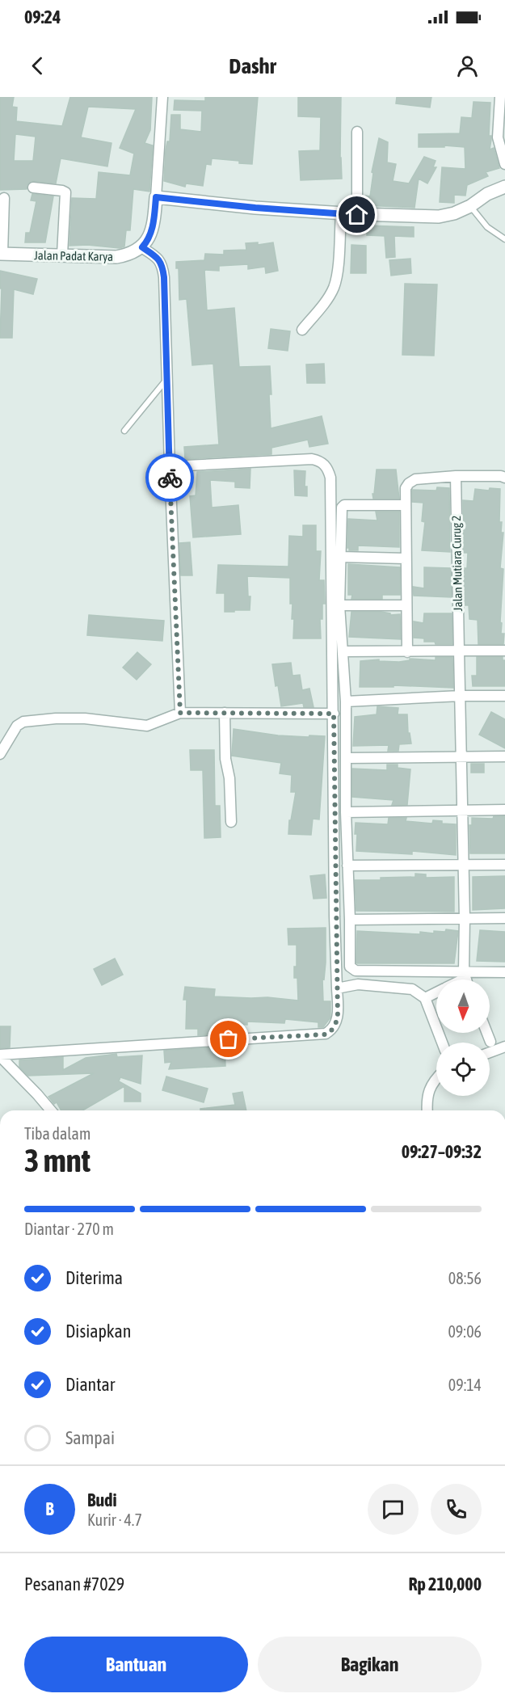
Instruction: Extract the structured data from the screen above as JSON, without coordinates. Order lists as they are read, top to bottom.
{
  "streets": {
    "street": ["Jalan Padat Karya", "Jalan Mutiara Curug 2"]
  },
  "north": "bottom",
  "page": {
    "status": "09:24",
    "header": "Dashr",
    "heading": ["3 mnt", "Tiba dalam", "09:27–09:32"],
    "panel": [
      "Budi",
      "Kurir · 4.7",
      "Pesanan #7029",
      "Rp 210,000"
    ],
    "bar": "Diantar · 270 m",
    "list": [
      ["Diterima", "08:56"],
      ["Disiapkan", "09:06"],
      ["Diantar", "09:14"],
      "Sampai"
    ],
    "round": "B",
    "buttons": ["Bantuan", "Bagikan"]
  }
}
